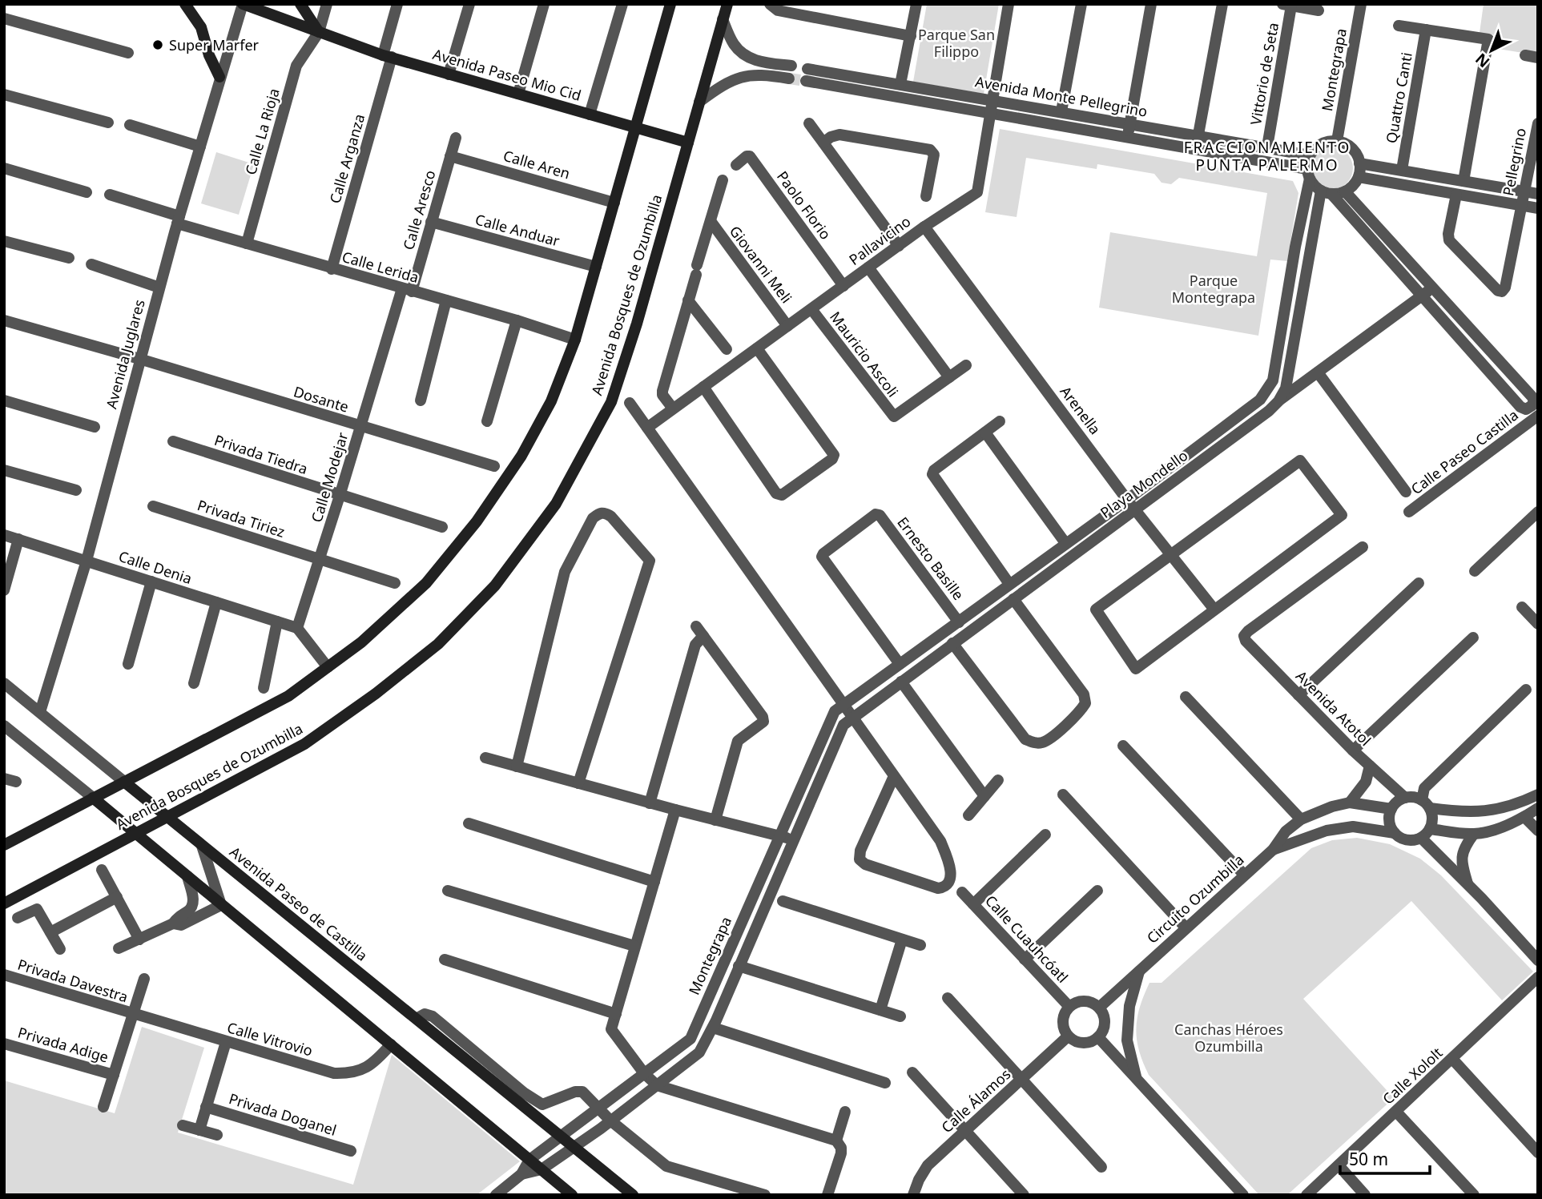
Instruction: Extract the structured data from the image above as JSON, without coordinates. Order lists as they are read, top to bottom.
{
  "streets": {
    "main road": ["Avenida Paseo Mio Cid", "Avenida Bosques de Ozumbilla", "Avenida Paseo de Castilla"],
    "street": [
      "Montegrapa",
      "Vittorio de Seta",
      "Avenida Monte Pellegrino",
      "Quattro Canti",
      "Calle La Rioja",
      "Calle Arganza",
      "Pellegrino",
      "Calle Aren",
      "Paolo Florio",
      "Calle Aresco",
      "Calle Anduar",
      "Pallavicino",
      "Giovanni Meli",
      "Calle Lerida",
      "Avenida Juglares",
      "Mauricio Ascoli",
      "Dosante",
      "Arenella",
      "Calle Paseo Castilla",
      "Privada Tiedra",
      "Calle Modejar",
      "Playa Mondello",
      "Privada Tiriez",
      "Ernesto Basille",
      "Calle Denia",
      "Avenida Atotol",
      "Circuito Ozumbilla",
      "Calle Cuauhcóatl",
      "Privada Davestra",
      "Calle Vitrovio",
      "Privada Adige",
      "Calle Xololt",
      "Calle Álamos",
      "Privada Doganel"
    ]
  },
  "crossings": [
    ["Montegrapa", "Avenida Monte Pellegrino"],
    ["Montegrapa", "Playa Mondello"],
    ["Montegrapa", "Avenida Paseo de Castilla"],
    ["Vittorio de Seta", "Avenida Monte Pellegrino"],
    ["Avenida Paseo Mio Cid", "Calle La Rioja"],
    ["Avenida Paseo Mio Cid", "Calle Arganza"],
    ["Avenida Paseo Mio Cid", "Avenida Bosques de Ozumbilla"],
    ["Avenida Paseo Mio Cid", "Avenida Juglares"],
    ["Avenida Monte Pellegrino", "Pallavicino"],
    ["Avenida Monte Pellegrino", "Playa Mondello"],
    ["Calle La Rioja", "Calle Lerida"],
    ["Calle Arganza", "Calle Lerida"],
    ["Calle Aren", "Calle Aresco"],
    ["Paolo Florio", "Pallavicino"],
    ["Calle Aresco", "Calle Anduar"],
    ["Calle Aresco", "Calle Lerida"],
    ["Calle Aresco", "Calle Modejar"],
    ["Pallavicino", "Giovanni Meli"],
    ["Pallavicino", "Mauricio Ascoli"],
    ["Pallavicino", "Arenella"],
    ["Calle Lerida", "Avenida Juglares"],
    ["Calle Lerida", "Calle Modejar"],
    ["Avenida Bosques de Ozumbilla", "Avenida Paseo de Castilla"],
    ["Avenida Juglares", "Dosante"],
    ["Avenida Juglares", "Calle Denia"],
    ["Avenida Juglares", "Avenida Paseo de Castilla"],
    ["Dosante", "Calle Modejar"],
    ["Arenella", "Playa Mondello"],
    ["Privada Tiedra", "Calle Modejar"],
    ["Calle Modejar", "Privada Tiriez"],
    ["Calle Modejar", "Calle Denia"],
    ["Playa Mondello", "Ernesto Basille"],
    ["Avenida Atotol", "Circuito Ozumbilla"],
    ["Circuito Ozumbilla", "Calle Cuauhcóatl"],
    ["Circuito Ozumbilla", "Calle Álamos"],
    ["Calle Cuauhcóatl", "Calle Álamos"],
    ["Privada Davestra", "Calle Vitrovio"]
  ],
  "districts": ["FRACCIONAMIENTO PUNTA PALERMO"],
  "parks": ["Parque San Filippo", "Parque Montegrapa", "Canchas Héroes Ozumbilla"],
  "places": ["Super Marfer"],
  "scale_bar": "50 m",
  "north": "bottom left"
}
